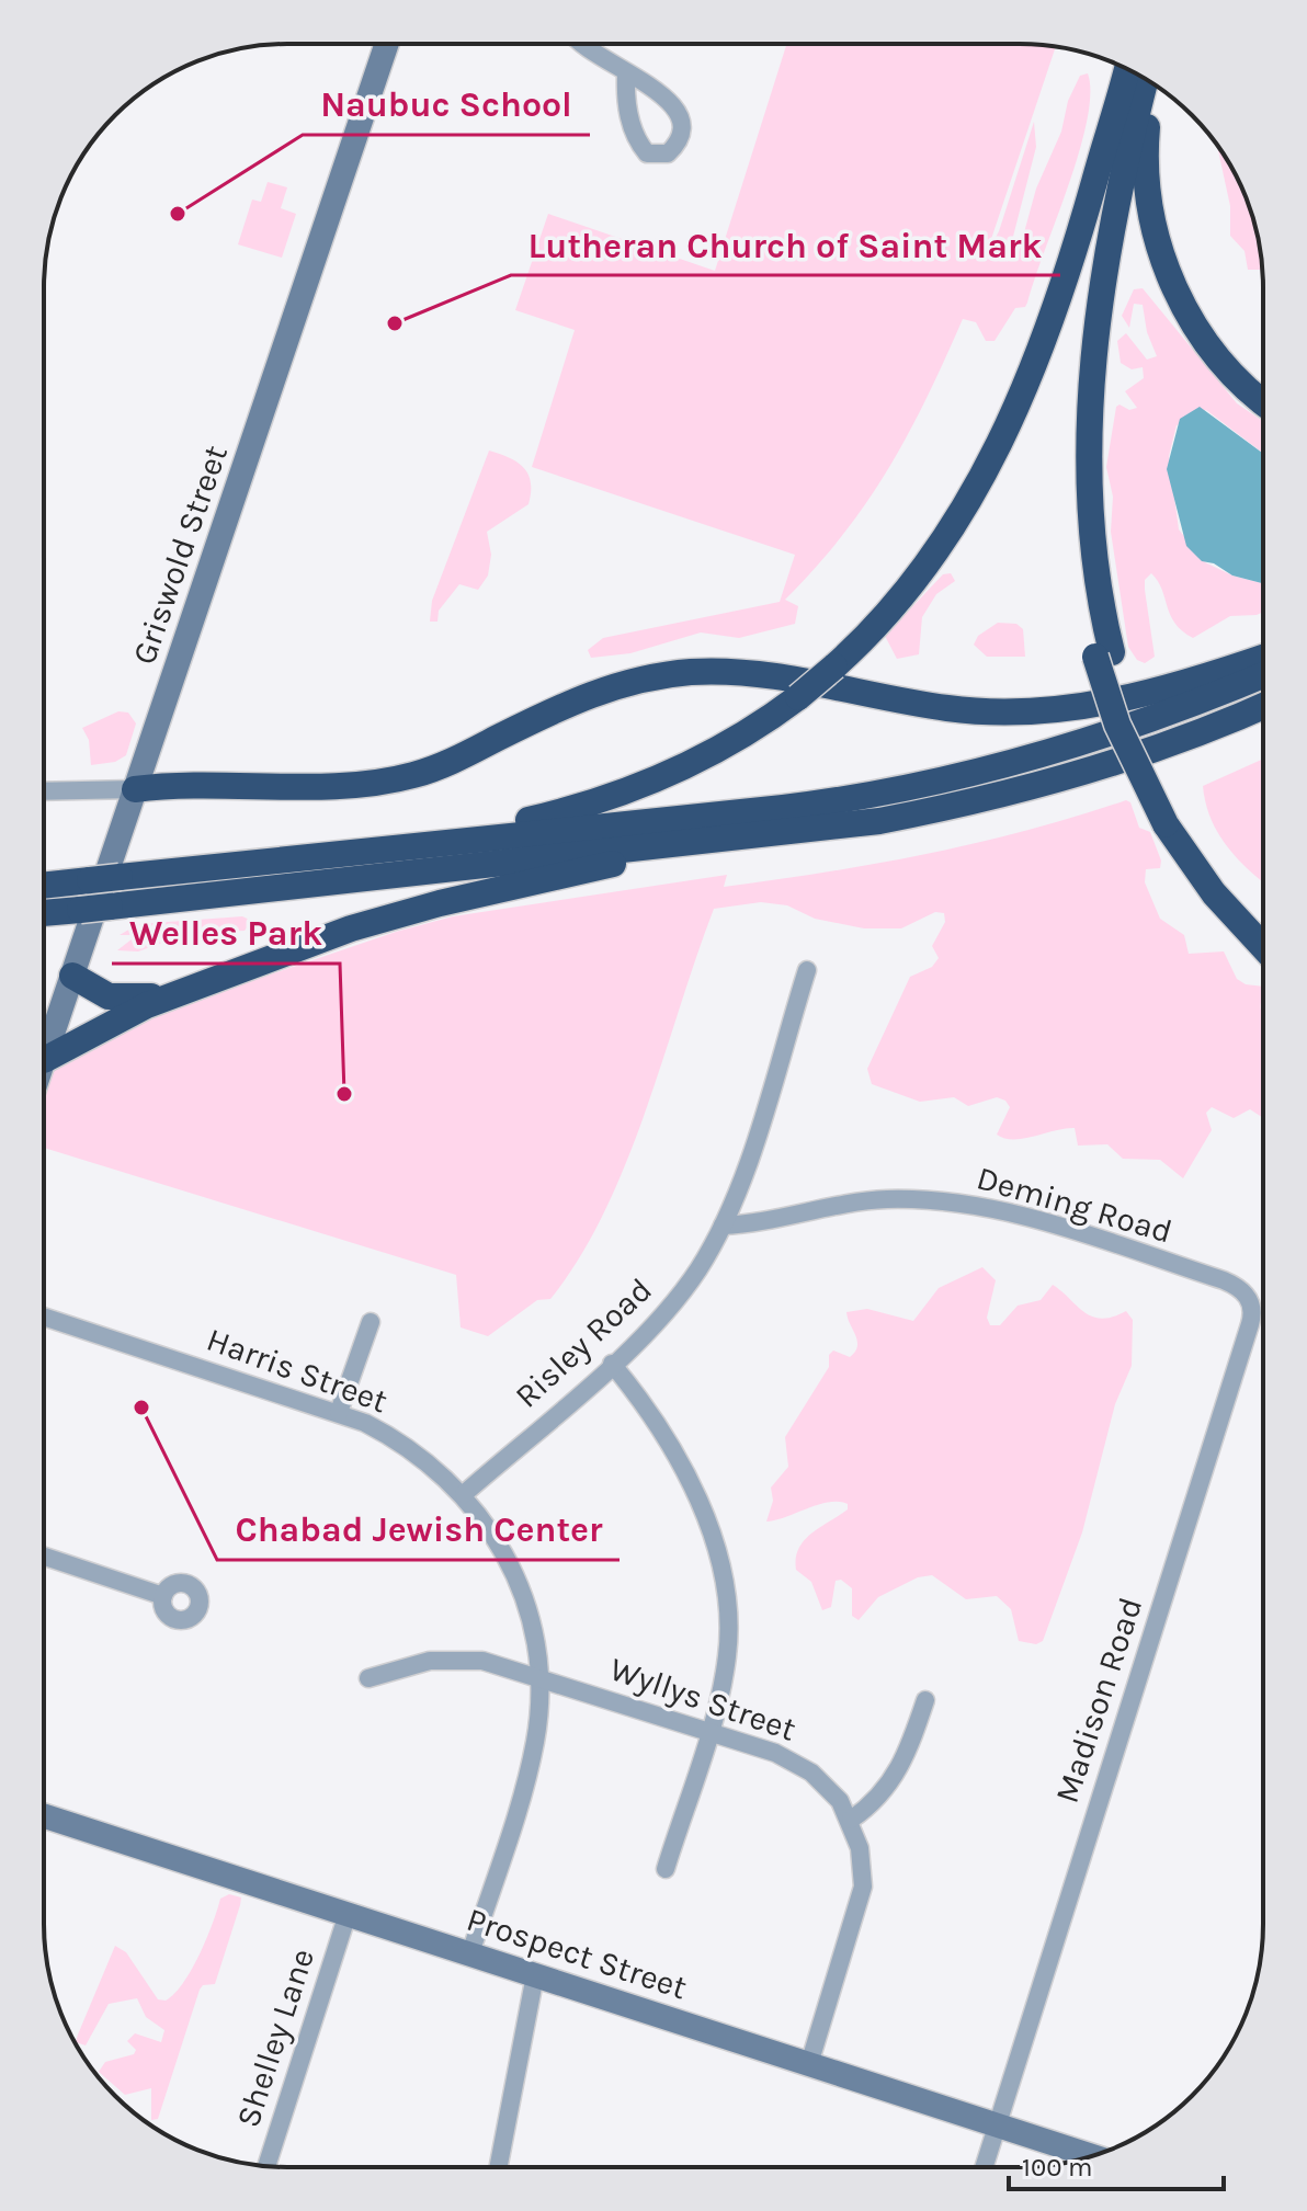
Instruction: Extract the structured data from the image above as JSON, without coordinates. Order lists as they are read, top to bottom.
{
  "streets": {
    "main road": ["Griswold Street", "Prospect Street"],
    "street": [
      "Deming Road",
      "Risley Road",
      "Harris Street",
      "Wyllys Street",
      "Madison Road",
      "Shelley Lane"
    ]
  },
  "crossings": [
    ["Deming Road", "Risley Road"],
    ["Deming Road", "Madison Road"],
    ["Risley Road", "Harris Street"],
    ["Harris Street", "Wyllys Street"],
    ["Harris Street", "Prospect Street"],
    ["Wyllys Street", "Prospect Street"],
    ["Madison Road", "Prospect Street"],
    ["Prospect Street", "Shelley Lane"]
  ],
  "places": [
    "Naubuc School",
    "Lutheran Church of Saint Mark",
    "Welles Park",
    "Chabad Jewish Center"
  ],
  "scale_bar": "100 m"
}
